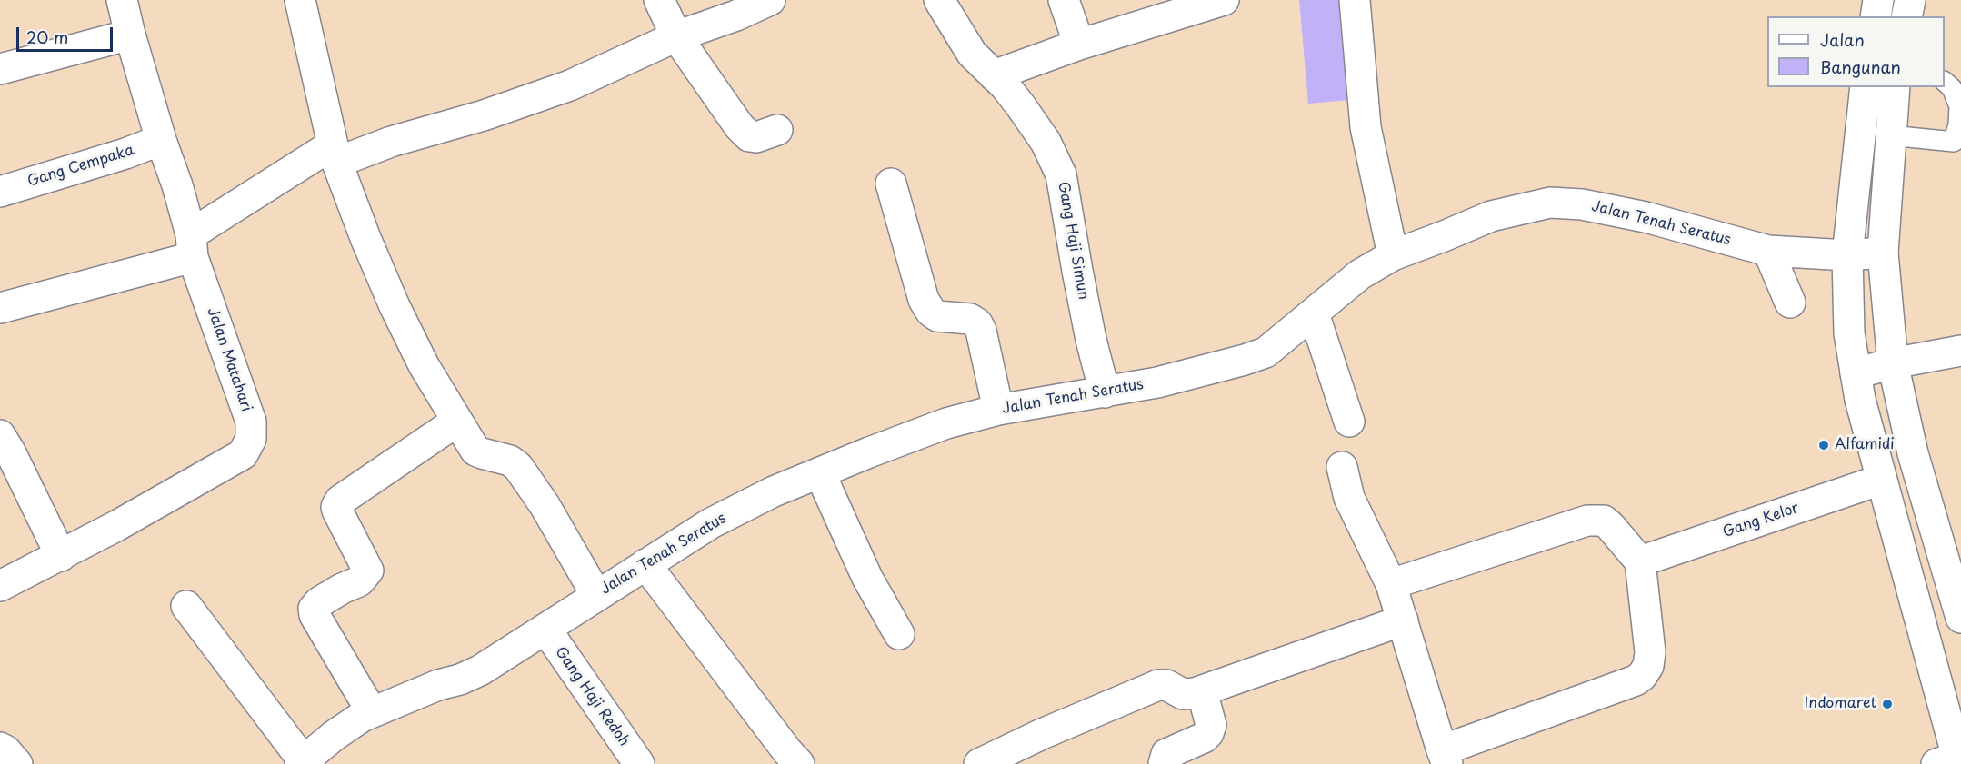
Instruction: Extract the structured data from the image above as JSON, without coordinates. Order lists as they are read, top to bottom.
{
  "streets": {
    "street": [
      "Gang Cempaka",
      "Jalan Tenah Seratus",
      "Gang Haji Simun",
      "Jalan Matahari",
      "Gang Kelor",
      "Gang Haji Redoh"
    ]
  },
  "crossings": [
    ["Gang Cempaka", "Jalan Matahari"],
    ["Jalan Tenah Seratus", "Gang Haji Simun"],
    ["Jalan Tenah Seratus", "Gang Haji Redoh"]
  ],
  "places": ["Alfamidi", "Indomaret"],
  "legend": ["Jalan", "Bangunan"],
  "scale_bar": "20 m"
}
